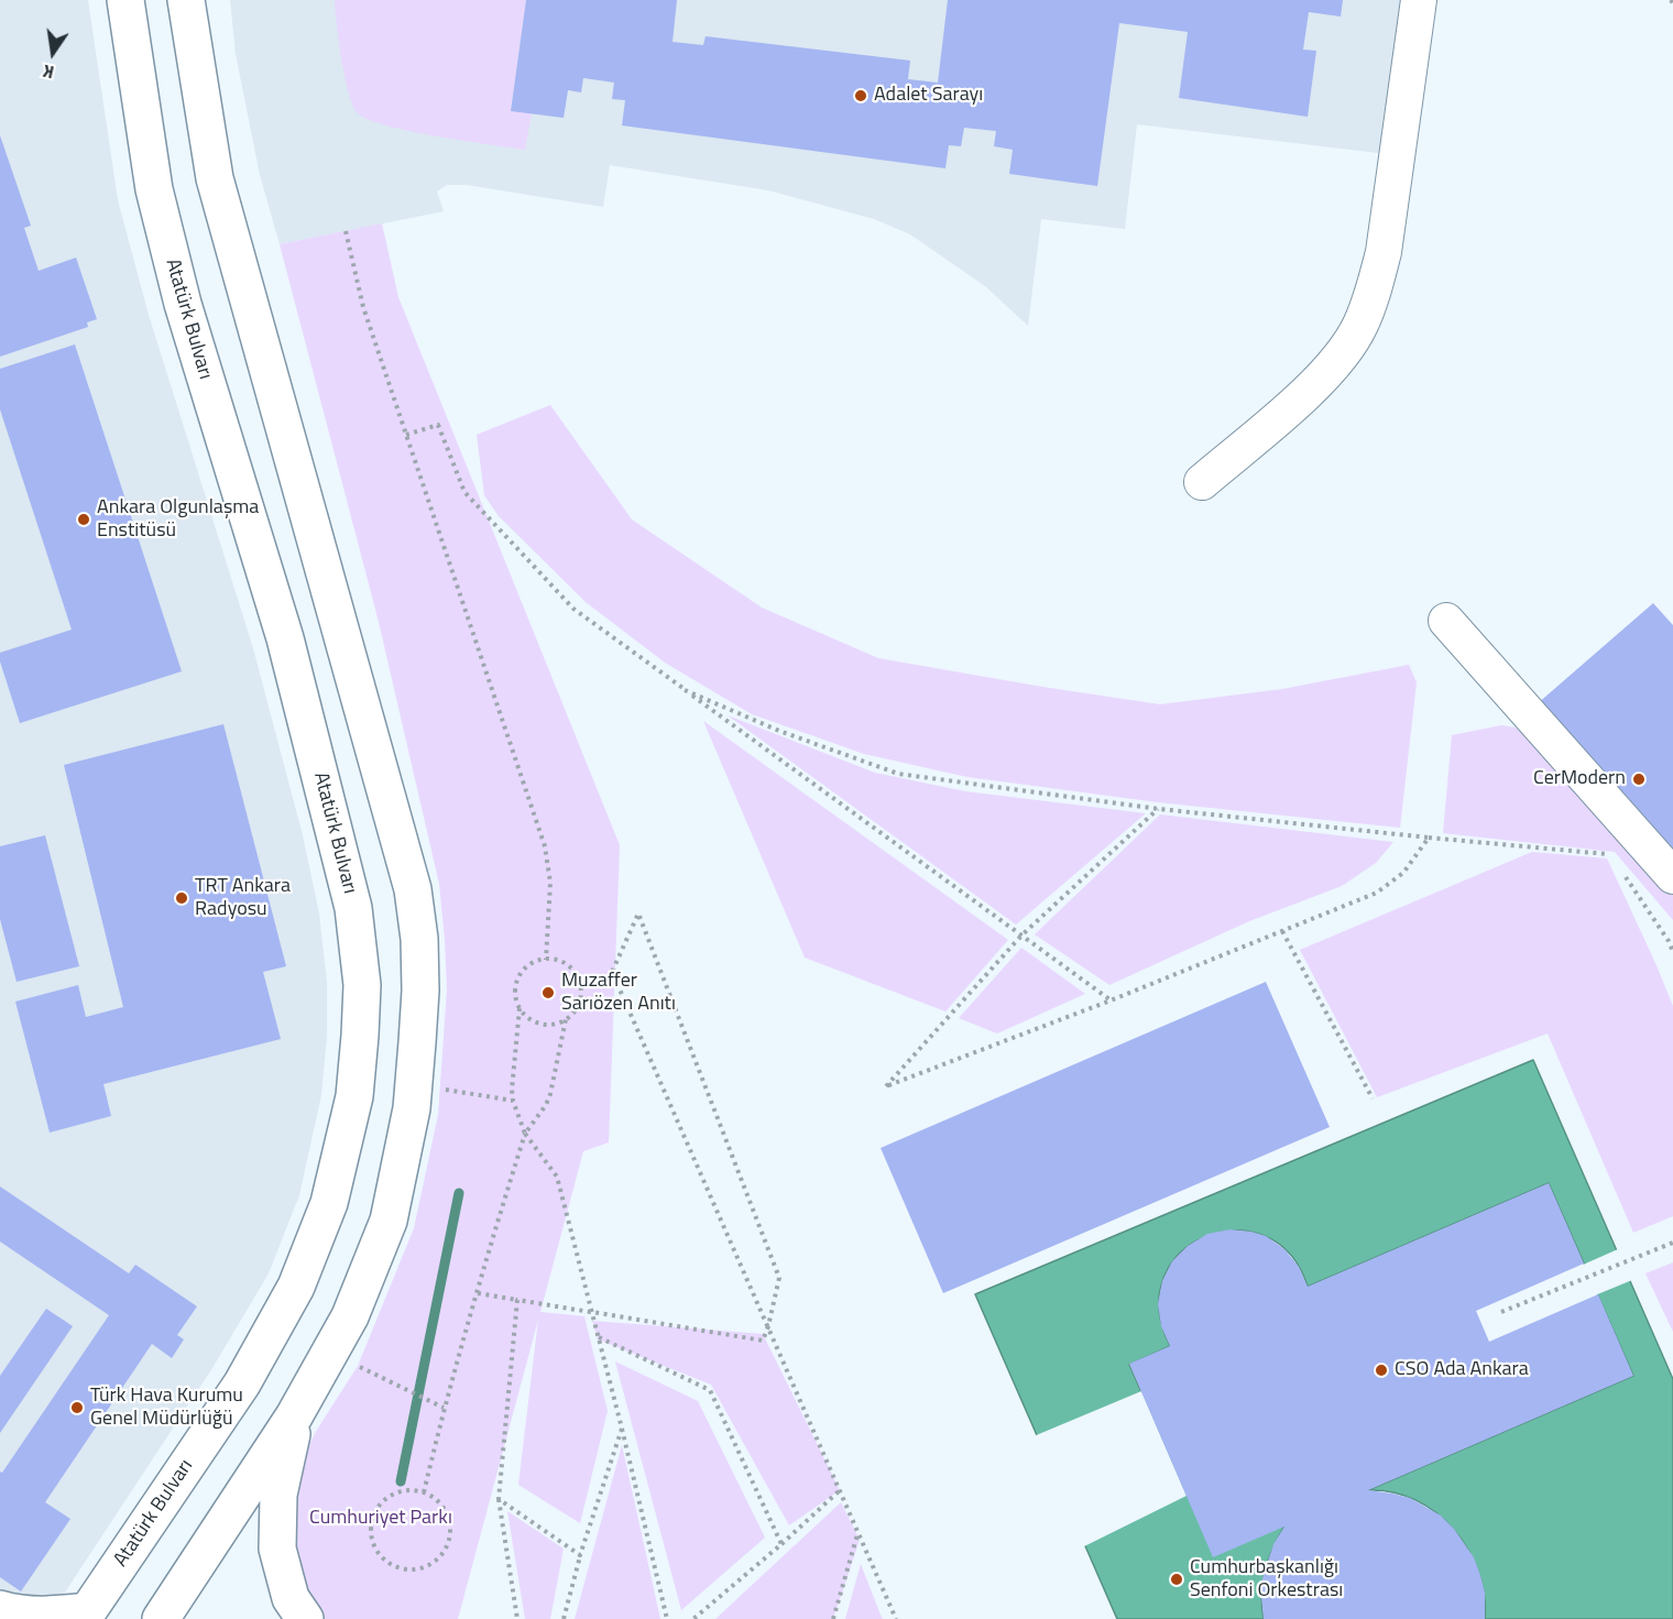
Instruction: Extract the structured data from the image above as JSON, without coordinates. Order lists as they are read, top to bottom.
{
  "streets": {
    "main road": ["Atatürk Bulvarı"]
  },
  "parks": ["Cumhuriyet Parkı"],
  "places": [
    "Adalet Sarayı",
    "Ankara Olgunlaşma Enstitüsü",
    "CerModern",
    "TRT Ankara Radyosu",
    "Muzaffer Sarıözen Anıtı",
    "CSO Ada Ankara",
    "Türk Hava Kurumu Genel Müdürlüğü",
    "Cumhurbaşkanlığı Senfoni Orkestrası"
  ],
  "north": "bottom"
}
